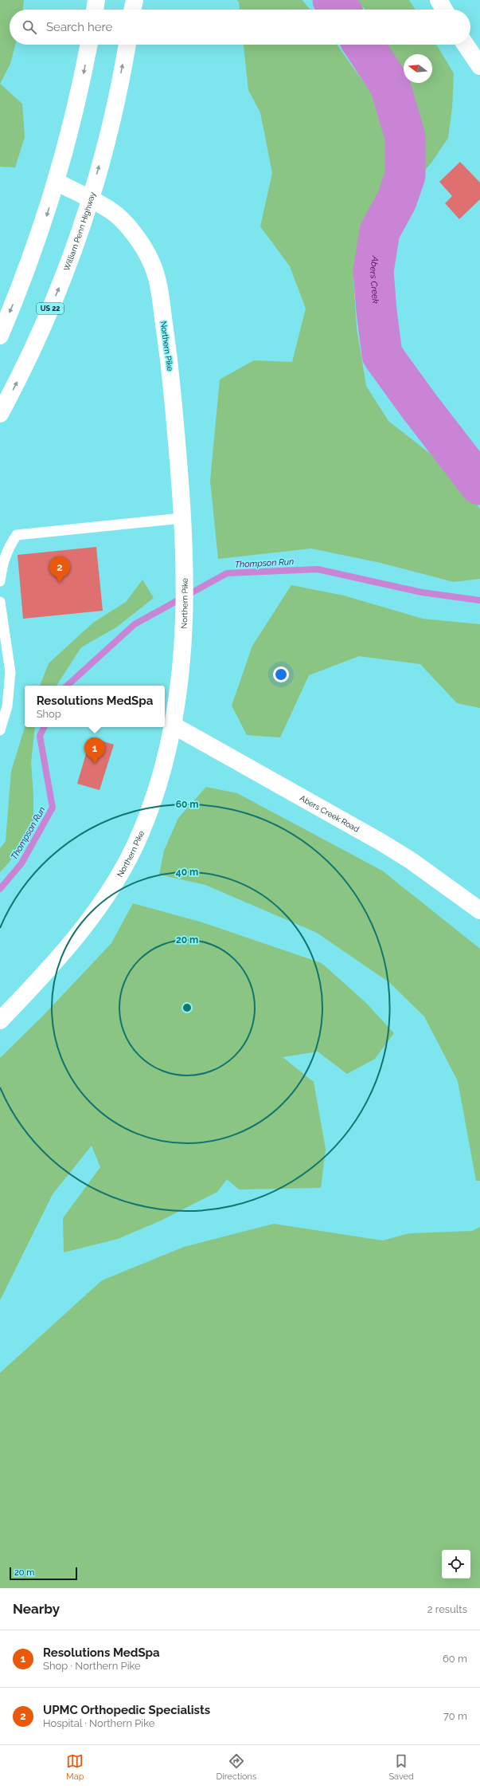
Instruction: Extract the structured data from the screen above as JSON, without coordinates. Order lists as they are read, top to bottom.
{
  "streets": {
    "main road": [
      "William Penn Highway",
      "US 22",
      "Northern Pike",
      "Abers Creek Road"
    ]
  },
  "crossings": [
    ["William Penn Highway", "Northern Pike"],
    ["Northern Pike", "Abers Creek Road"]
  ],
  "water": ["Abers Creek", "Thompson Run"],
  "scale_bar": "20 m",
  "north": "left",
  "page": {
    "search": "Search here",
    "pins": ["2", "1"],
    "popup": ["Resolutions MedSpa", "Shop"],
    "scale": "20 m",
    "heading": ["Nearby", "2 results"],
    "list": [
      {
        "mark": "1",
        "name": "Resolutions MedSpa",
        "note": "Shop · Northern Pike",
        "value": "60 m"
      },
      {
        "mark": "2",
        "name": "UPMC Orthopedic Specialists",
        "note": "Hospital · Northern Pike",
        "value": "70 m"
      }
    ],
    "nav": ["Map", "Directions", "Saved"]
  },
  "rings": ["60 m", "40 m", "20 m"]
}
